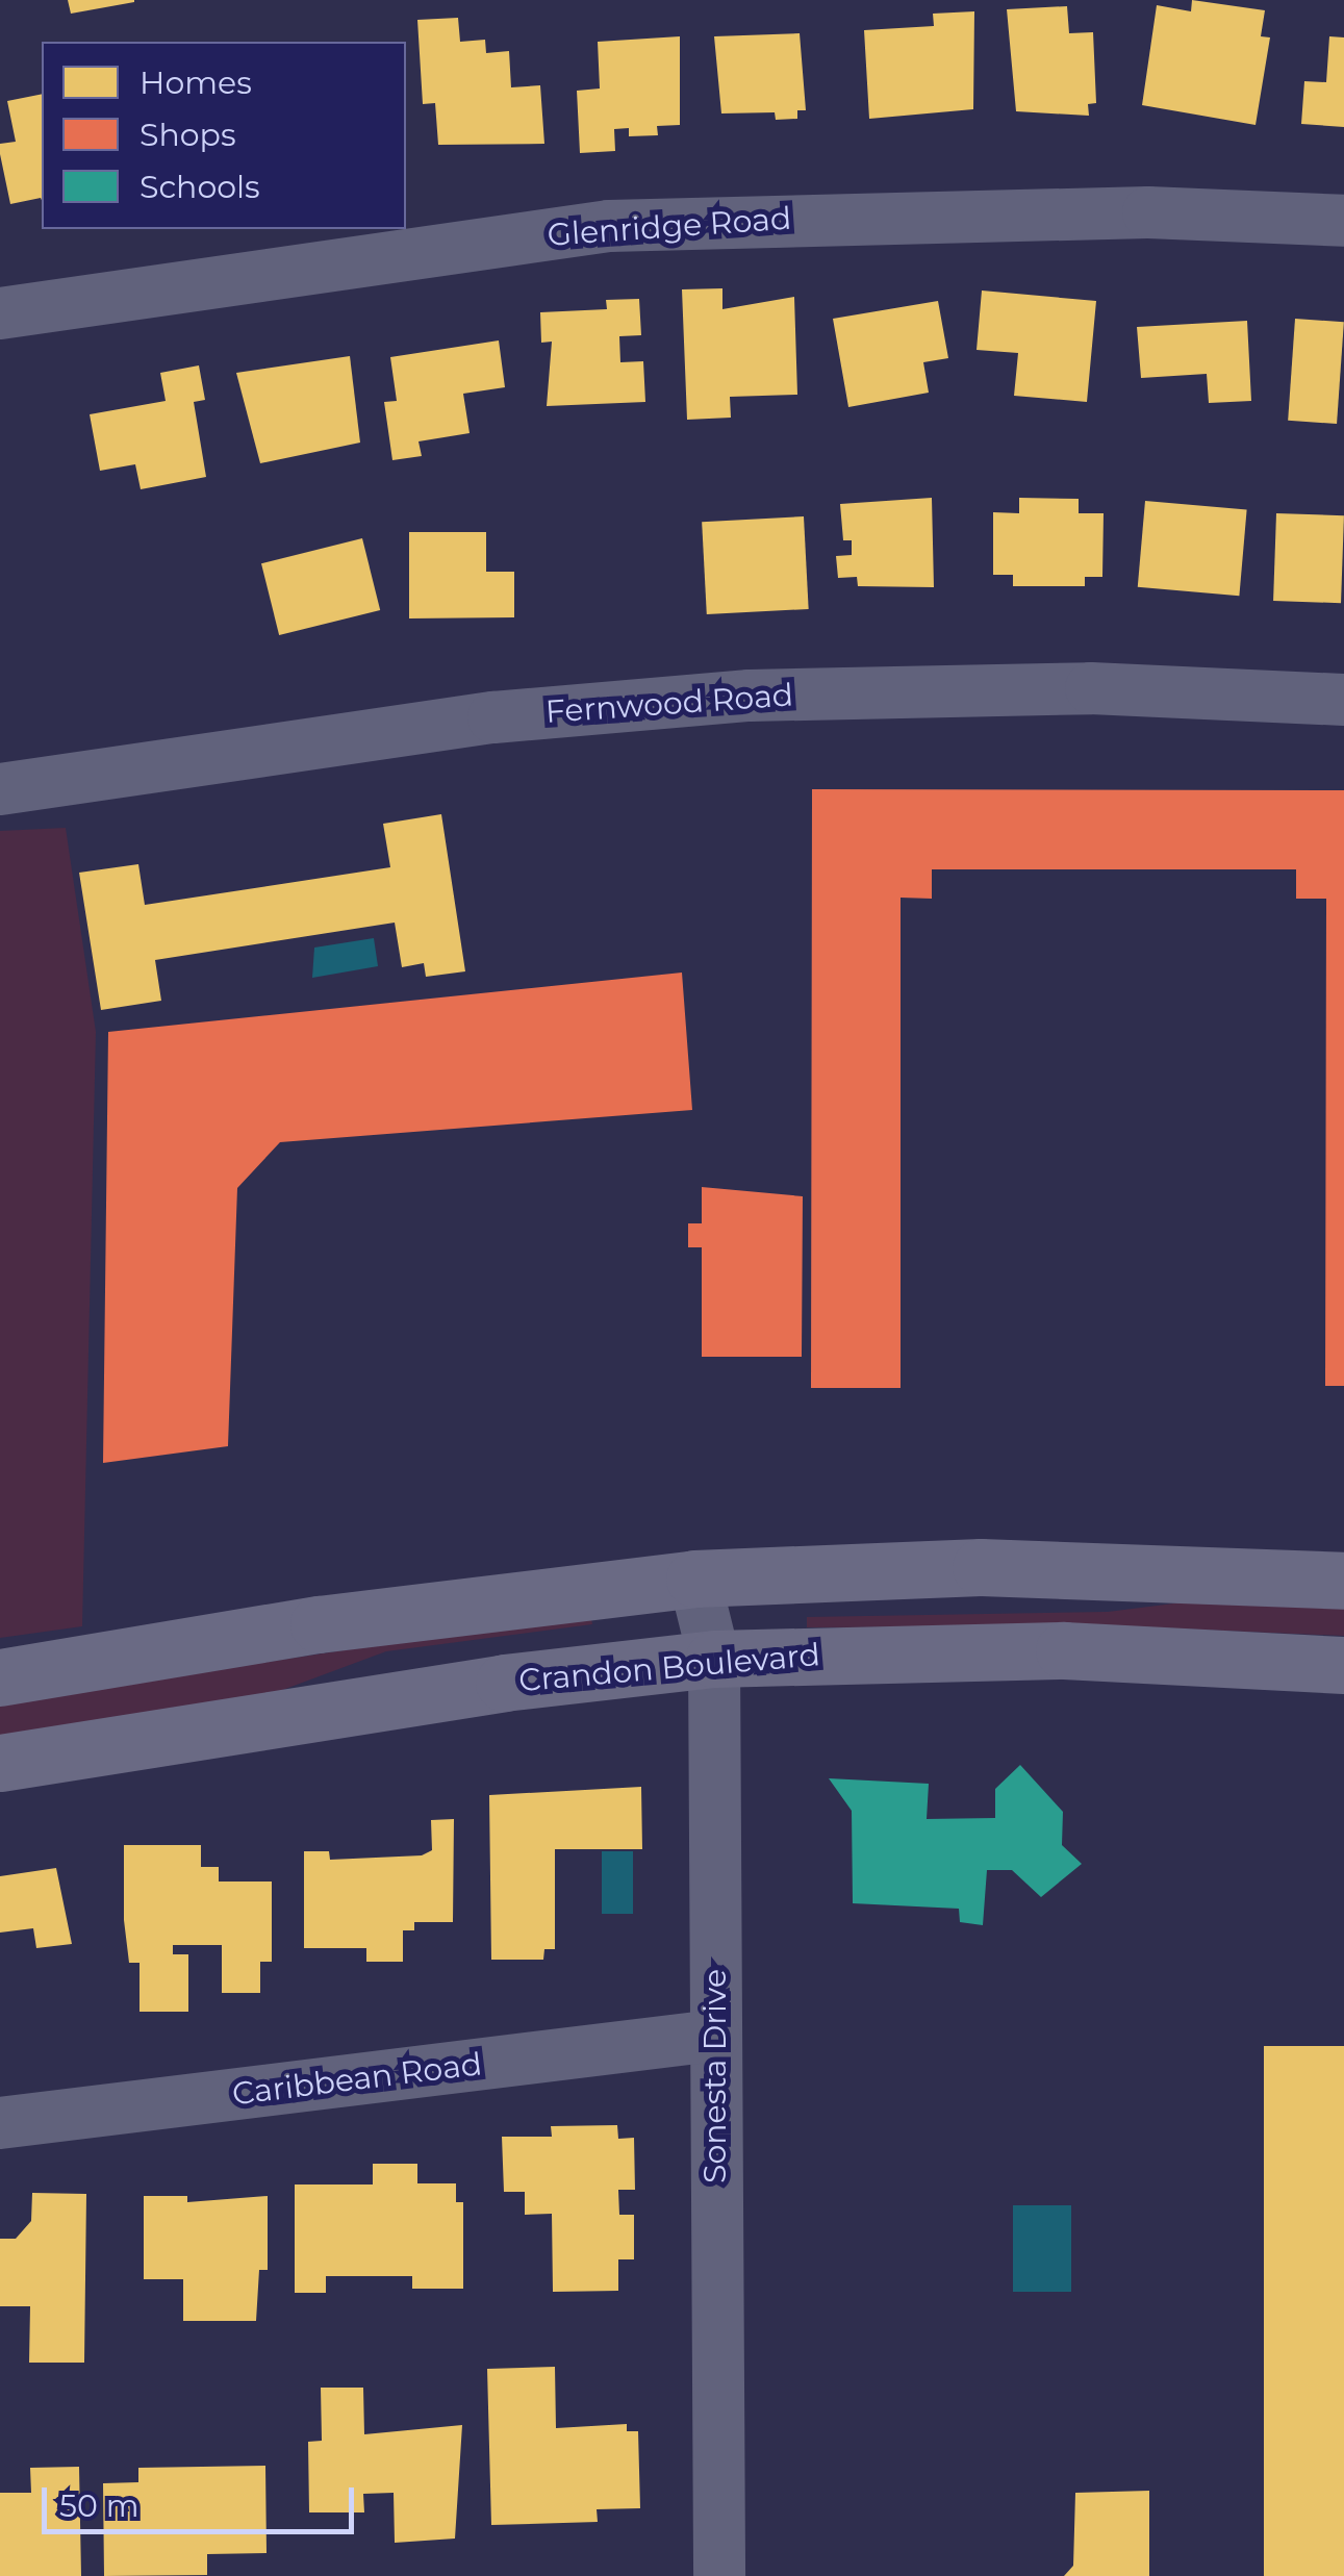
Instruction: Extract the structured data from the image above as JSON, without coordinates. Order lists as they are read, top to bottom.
{
  "streets": {
    "main road": ["Crandon Boulevard"],
    "street": [
      "Glenridge Road",
      "Fernwood Road",
      "Sonesta Drive",
      "Caribbean Road"
    ]
  },
  "crossings": [
    ["Crandon Boulevard", "Sonesta Drive"],
    ["Sonesta Drive", "Caribbean Road"]
  ],
  "legend": ["Homes", "Shops", "Schools"],
  "scale_bar": "50 m"
}
